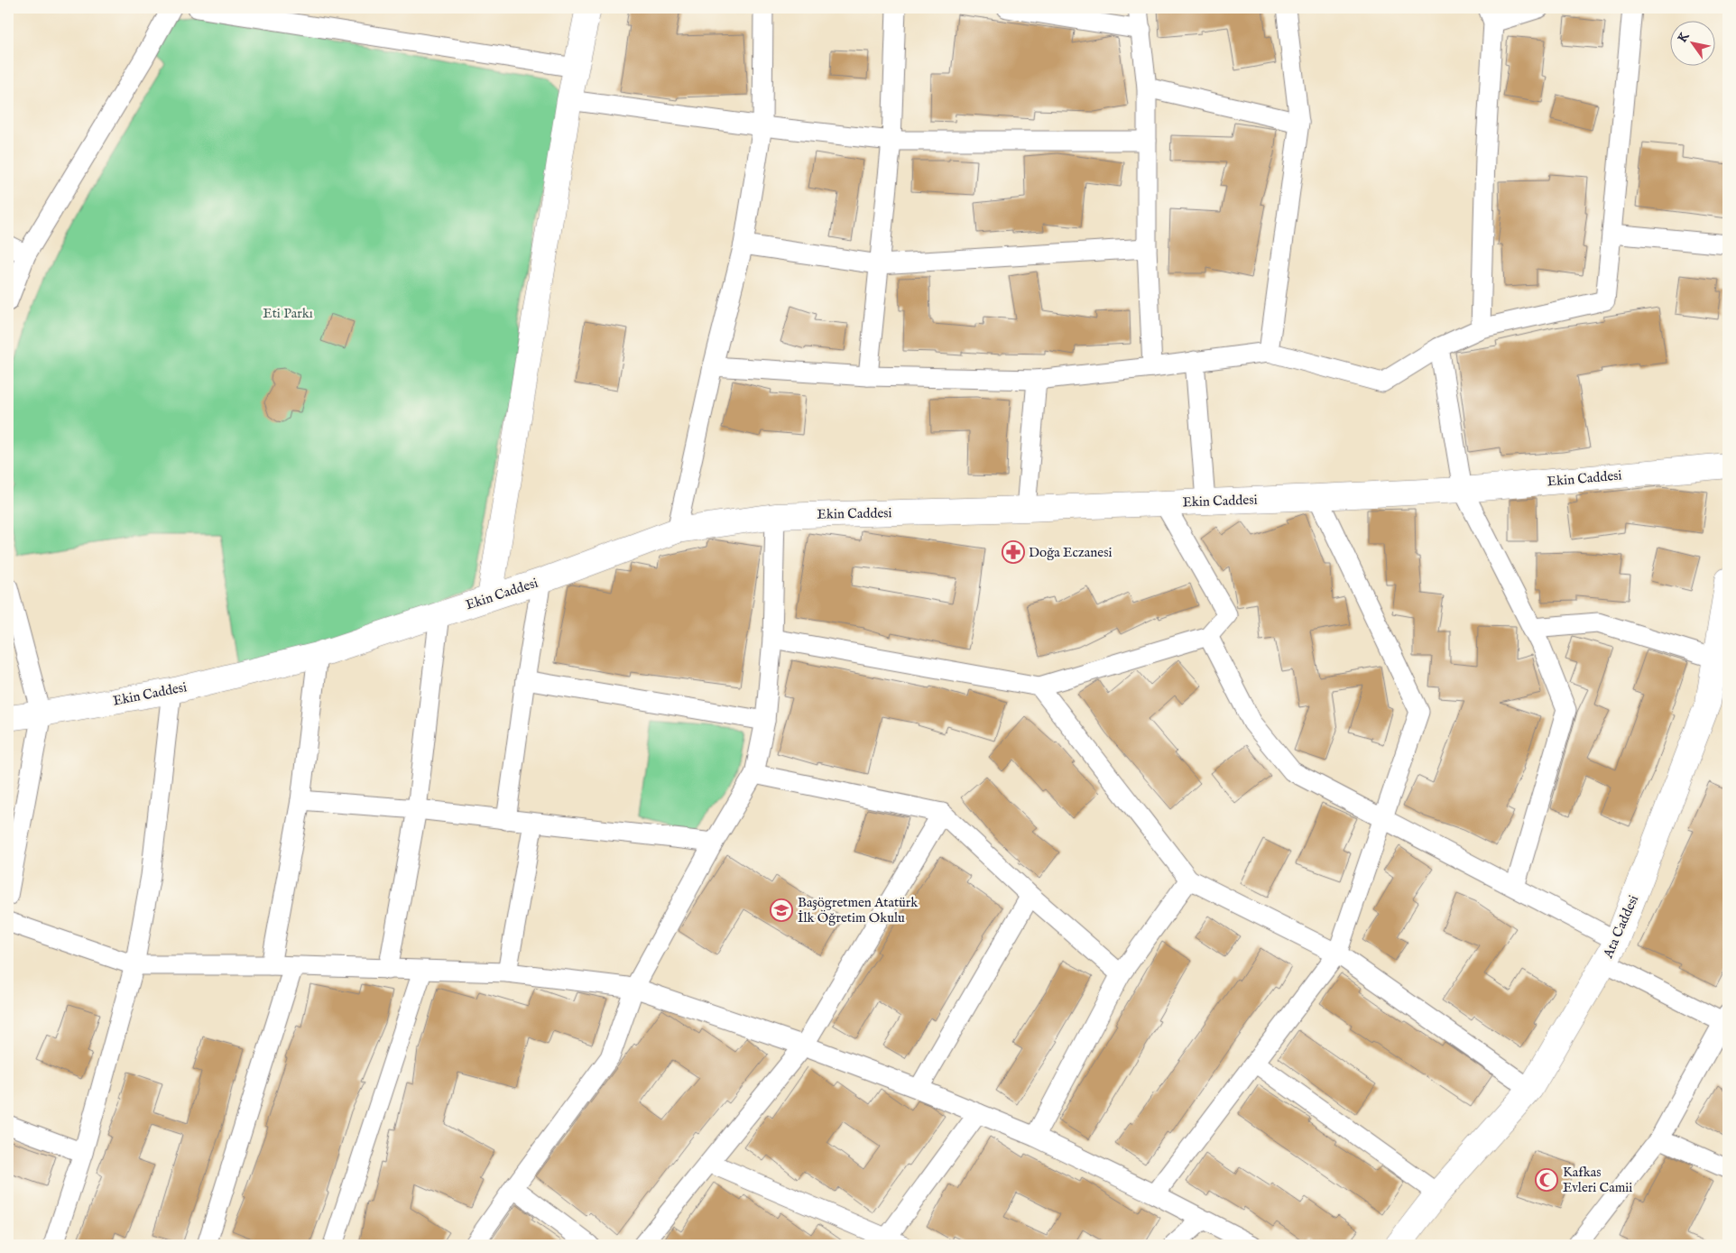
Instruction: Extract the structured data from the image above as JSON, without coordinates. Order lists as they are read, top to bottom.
{
  "streets": {
    "street": ["Ekin Caddesi", "Ata Caddesi"]
  },
  "parks": ["Eti Parkı"],
  "places": {
    "pharmacy": ["Doğa Eczanesi"],
    "school or university": ["Başögretmen Atatürk İlk Öğretim Okulu"],
    "mosque": ["Kafkas Evleri Camii"]
  },
  "north": "top left"
}
